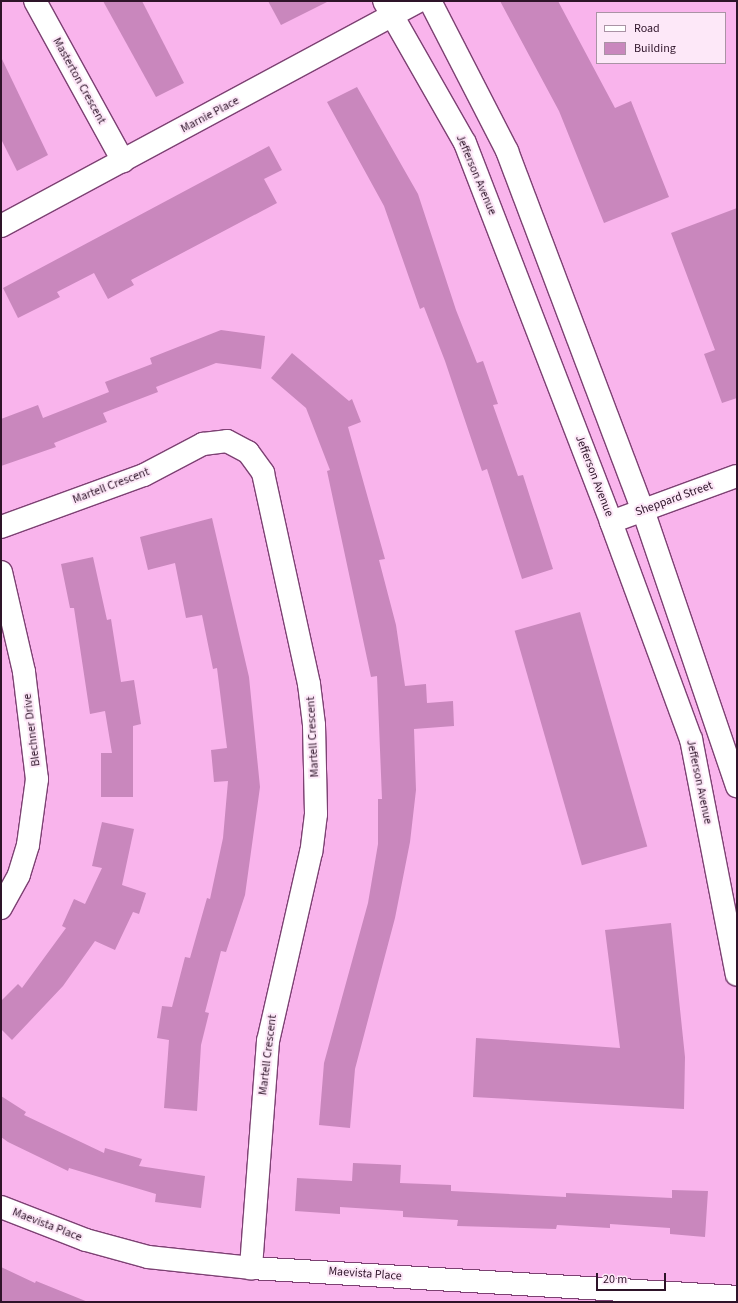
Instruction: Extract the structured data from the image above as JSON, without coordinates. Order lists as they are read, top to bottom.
{
  "streets": {
    "street": [
      "Masterton Crescent",
      "Marnie Place",
      "Jefferson Avenue",
      "Martell Crescent",
      "Sheppard Street",
      "Blechner Drive",
      "Maevista Place"
    ]
  },
  "crossings": [
    ["Masterton Crescent", "Marnie Place"],
    ["Marnie Place", "Jefferson Avenue"],
    ["Jefferson Avenue", "Sheppard Street"],
    ["Martell Crescent", "Maevista Place"]
  ],
  "legend": ["Road", "Building"],
  "scale_bar": "20 m"
}
